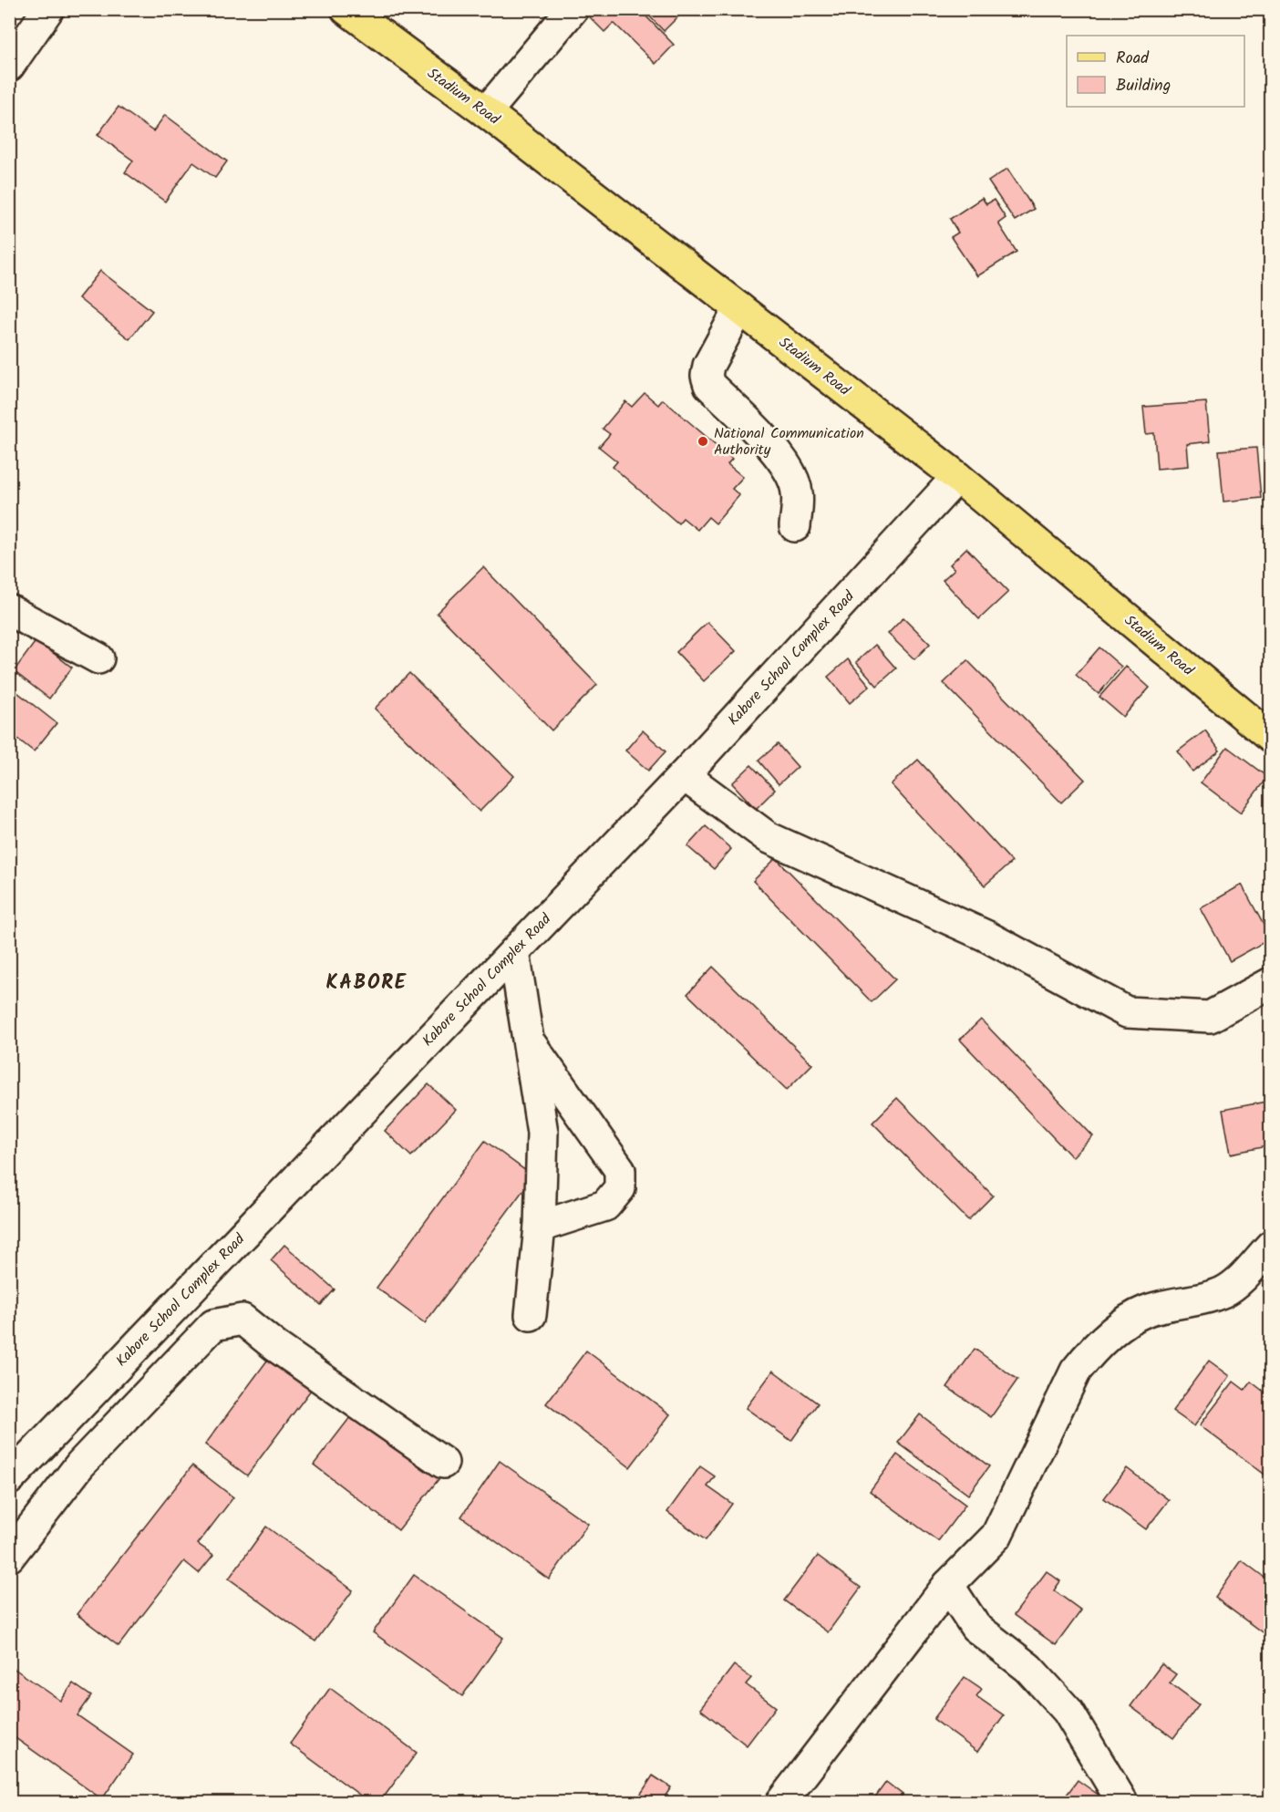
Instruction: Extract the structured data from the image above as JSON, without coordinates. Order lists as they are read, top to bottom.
{
  "streets": {
    "main road": ["Stadium Road"],
    "street": ["Kabore School Complex Road"]
  },
  "crossings": [
    ["Stadium Road", "Kabore School Complex Road"]
  ],
  "districts": ["KABORE"],
  "places": ["National Communication Authority"],
  "legend": ["Road", "Building"]
}
